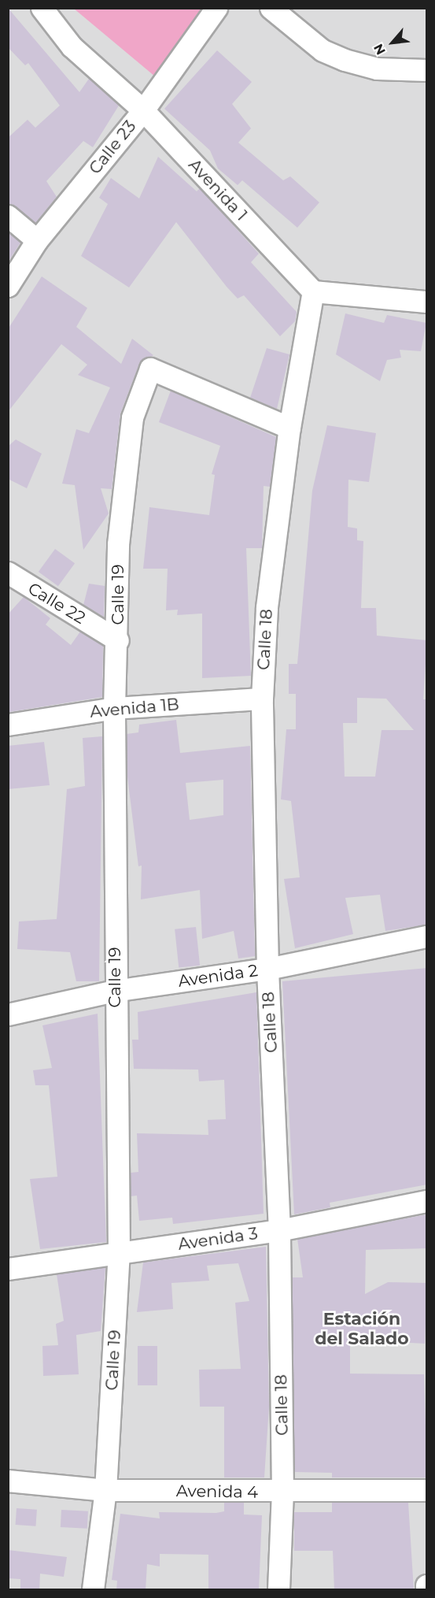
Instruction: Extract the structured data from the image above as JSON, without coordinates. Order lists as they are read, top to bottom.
{
  "streets": {
    "street": [
      "Calle 23",
      "Avenida 1",
      "Calle 19",
      "Calle 22",
      "Calle 18",
      "Avenida 1B",
      "Avenida 2",
      "Avenida 3",
      "Avenida 4"
    ]
  },
  "crossings": [
    ["Calle 23", "Avenida 1"],
    ["Avenida 1", "Calle 18"],
    ["Calle 19", "Calle 22"],
    ["Calle 19", "Calle 18"],
    ["Calle 19", "Avenida 1B"],
    ["Calle 19", "Avenida 2"],
    ["Calle 19", "Avenida 3"],
    ["Calle 19", "Avenida 4"],
    ["Calle 18", "Avenida 1B"],
    ["Calle 18", "Avenida 2"],
    ["Calle 18", "Avenida 3"],
    ["Calle 18", "Avenida 4"]
  ],
  "districts": ["Estación del Salado"],
  "north": "bottom left"
}
